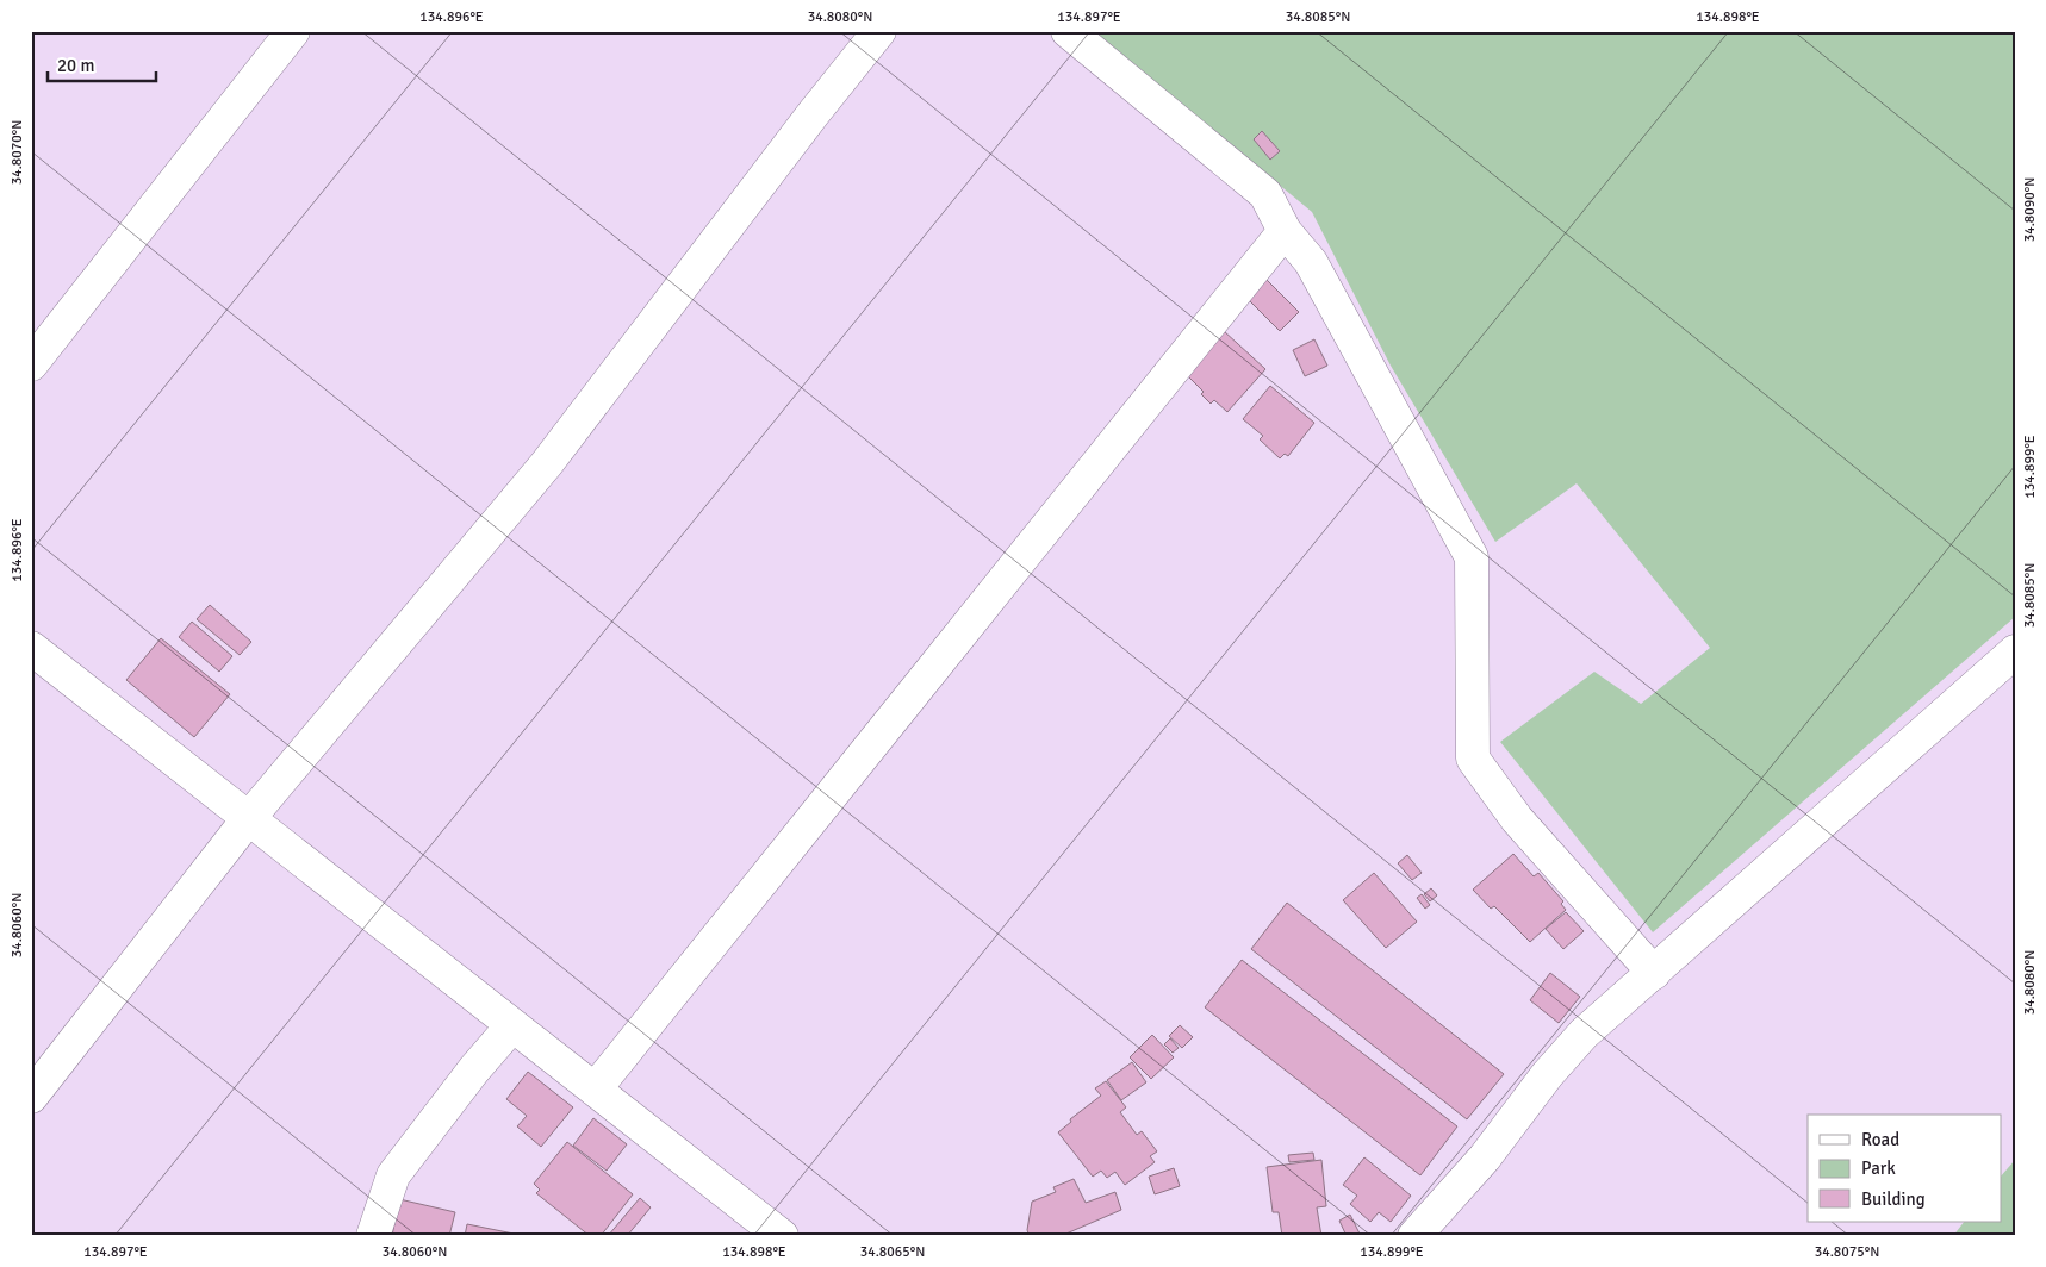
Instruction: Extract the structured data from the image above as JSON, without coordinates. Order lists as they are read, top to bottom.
{
  "legend": ["Road", "Park", "Building"],
  "scale_bar": "20 m",
  "coordinates": [
    "134.896°E",
    "34.8080°N",
    "134.897°E",
    "34.8085°N",
    "134.898°E",
    "34.8070°N",
    "34.8090°N",
    "134.899°E",
    "34.8060°N",
    "34.8065°N",
    "34.8075°N"
  ]
}
